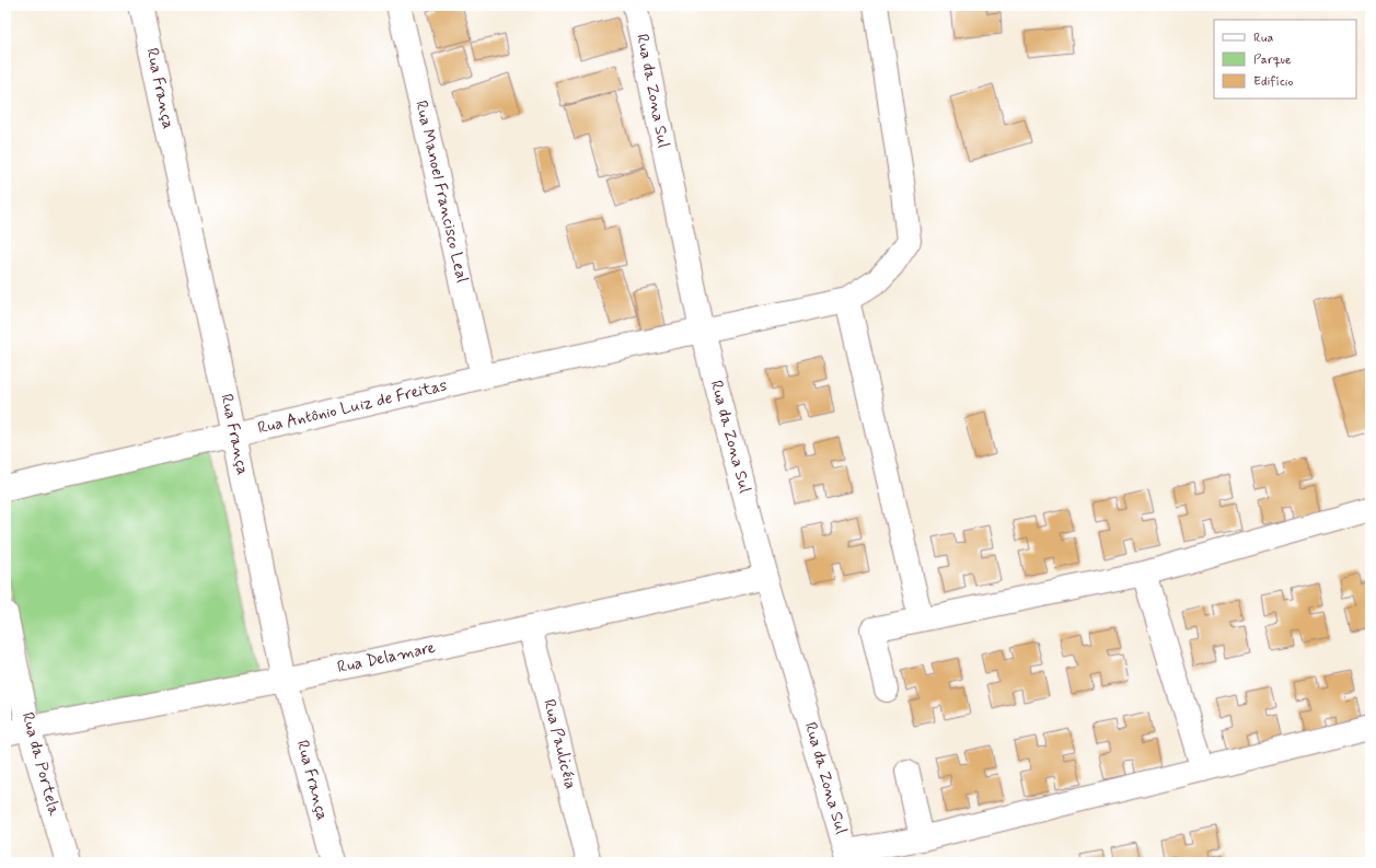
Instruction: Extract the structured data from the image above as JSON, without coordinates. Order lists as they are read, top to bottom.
{
  "streets": {
    "street": [
      "Rua França",
      "Rua da Zona Sul",
      "Rua Manoel Francisco Leal",
      "Rua Antônio Luiz de Freitas",
      "Rua Delamare",
      "Rua Paulicéia",
      "Rua da Portela"
    ]
  },
  "crossings": [
    ["Rua França", "Rua Antônio Luiz de Freitas"],
    ["Rua França", "Rua Delamare"],
    ["Rua da Zona Sul", "Rua Antônio Luiz de Freitas"],
    ["Rua da Zona Sul", "Rua Delamare"],
    ["Rua Manoel Francisco Leal", "Rua Antônio Luiz de Freitas"],
    ["Rua Delamare", "Rua Paulicéia"],
    ["Rua Delamare", "Rua da Portela"]
  ],
  "legend": ["Rua", "Parque", "Edifício"]
}
